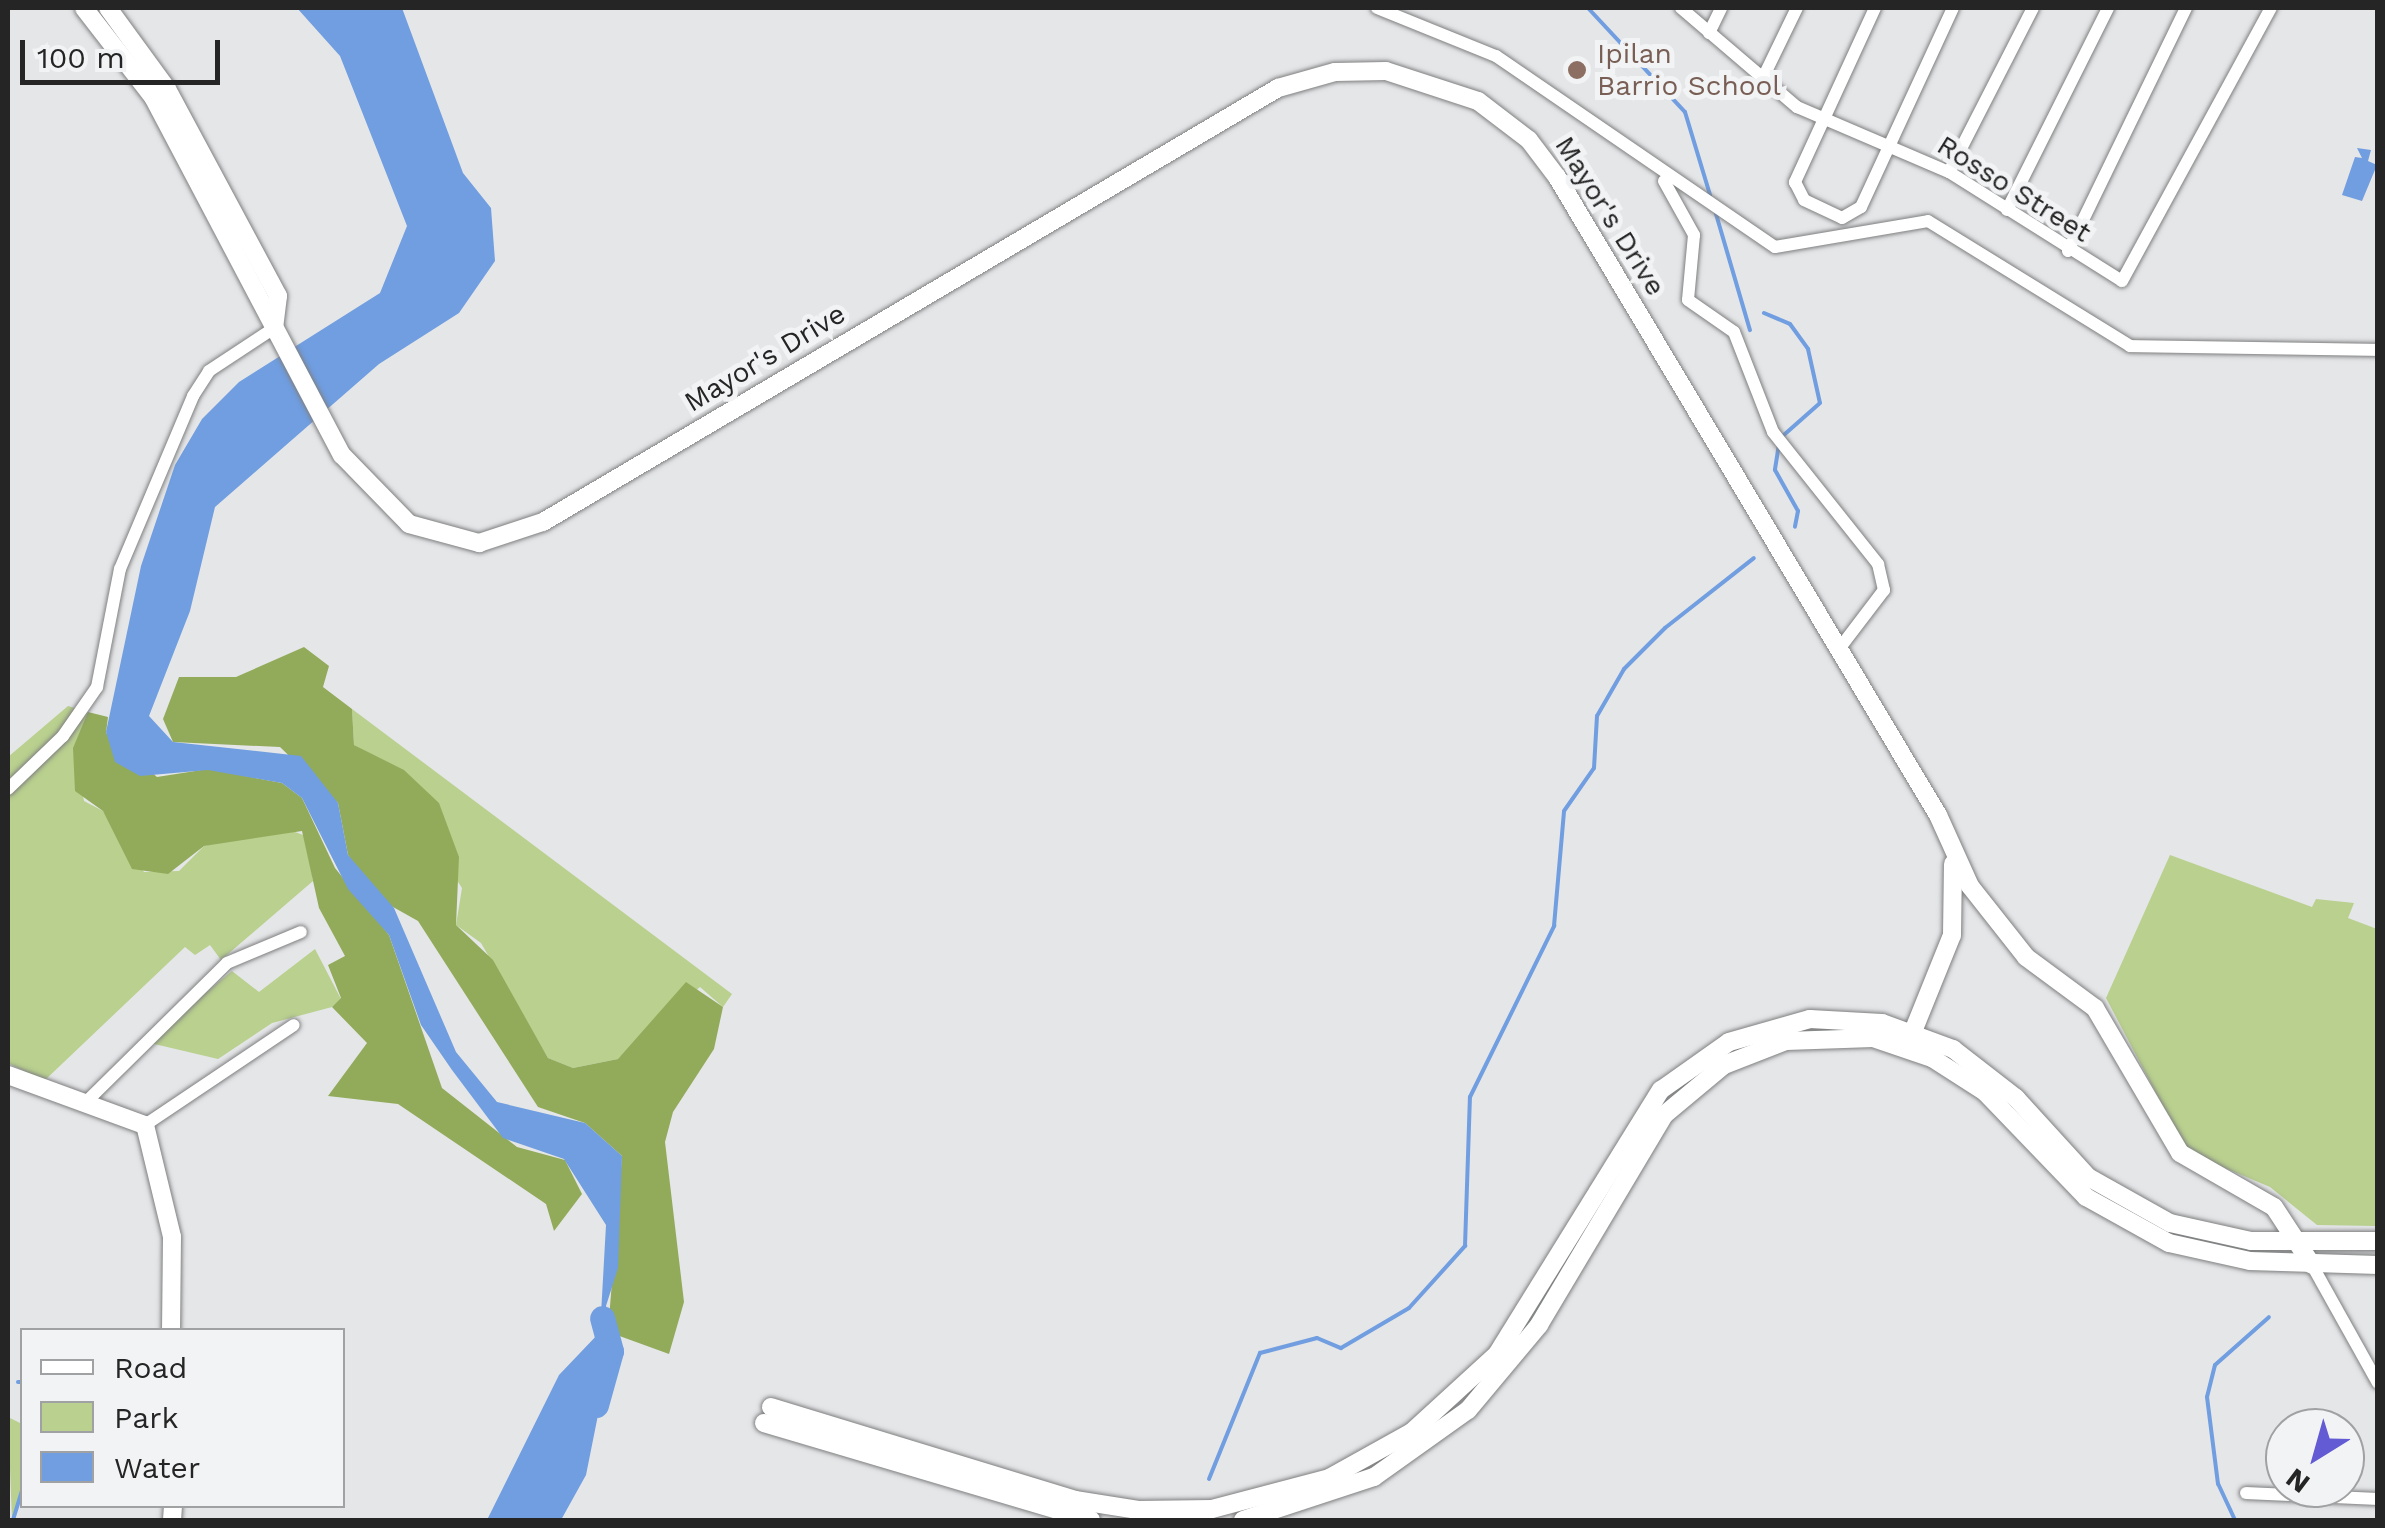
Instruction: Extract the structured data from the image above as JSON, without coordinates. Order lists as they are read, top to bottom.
{
  "streets": {
    "street": ["Rosso Street", "Mayor's Drive"]
  },
  "places": ["Ipilan Barrio School"],
  "legend": ["Road", "Park", "Water"],
  "scale_bar": "100 m",
  "north": "bottom left"
}
